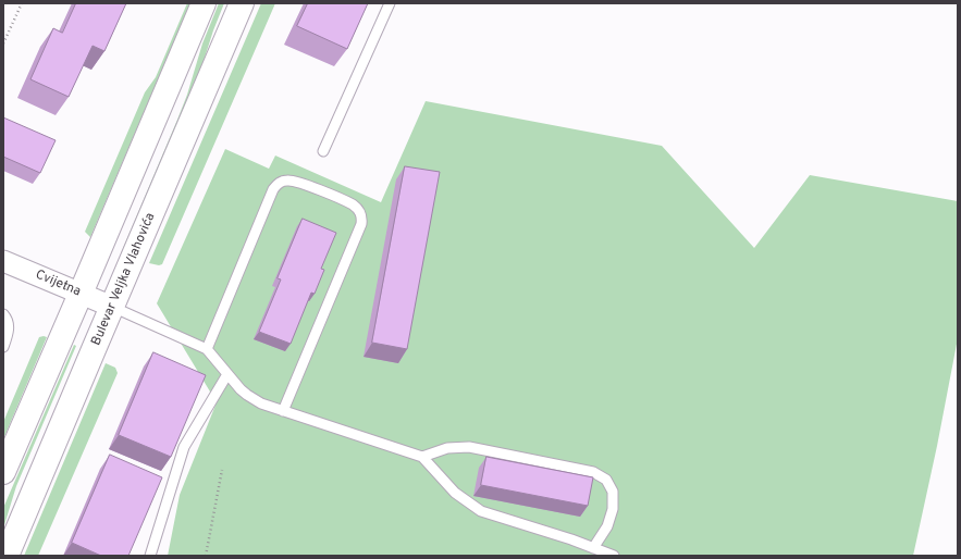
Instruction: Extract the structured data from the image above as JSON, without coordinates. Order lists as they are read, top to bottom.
{
  "streets": {
    "main road": ["Bulevar Veljka Vlahovića"],
    "street": ["Cvijetna"]
  },
  "crossings": [
    ["Bulevar Veljka Vlahovića", "Cvijetna"]
  ]
}
